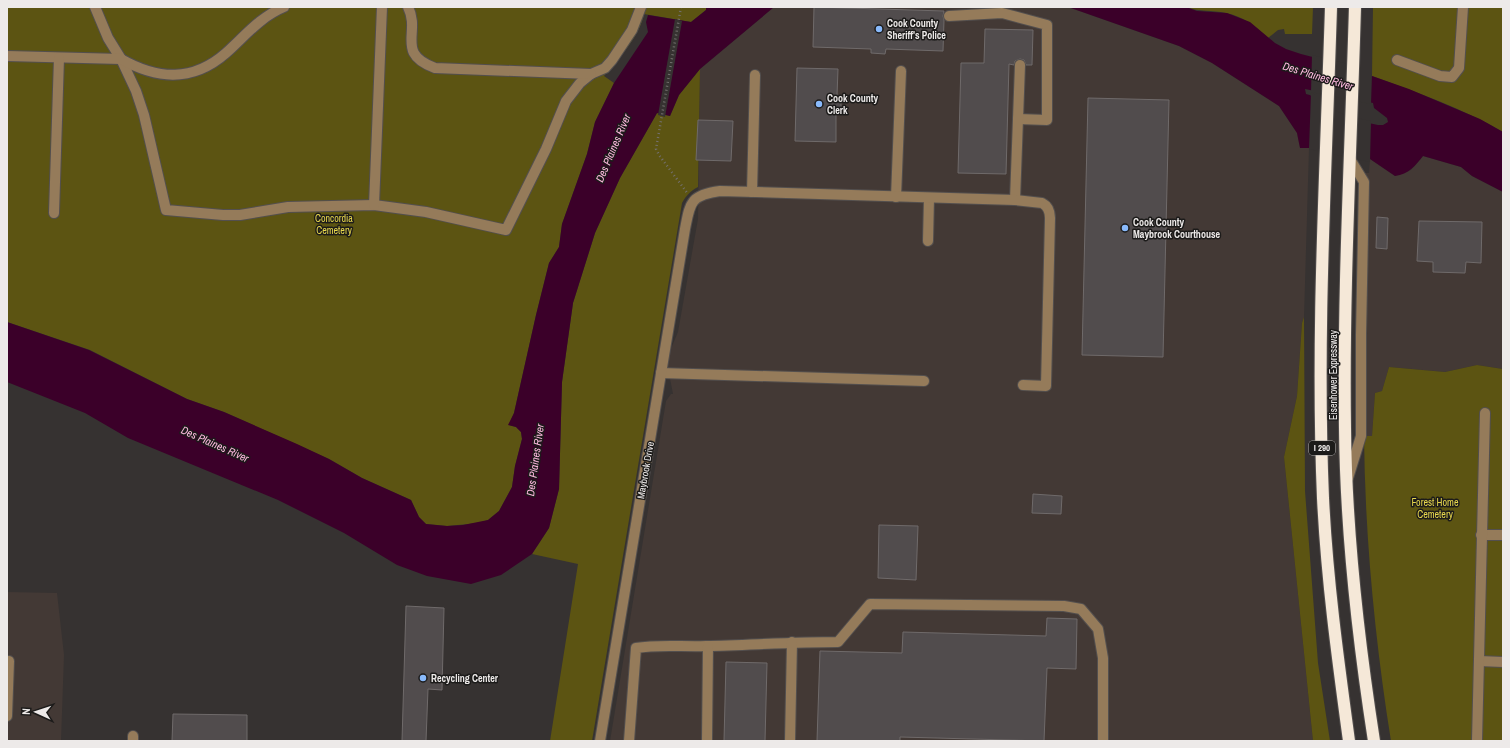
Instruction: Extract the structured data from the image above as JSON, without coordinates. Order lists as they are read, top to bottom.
{
  "streets": {
    "highway": ["Eisenhower Expressway", "I 290"],
    "street": ["Maybrook Drive"]
  },
  "water": ["Des Plaines River"],
  "parks": ["Concordia Cemetery", "Forest Home Cemetery"],
  "places": [
    "Cook County Sheriff's Police",
    "Cook County Clerk",
    "Cook County Maybrook Courthouse",
    "Recycling Center"
  ],
  "north": "left"
}
